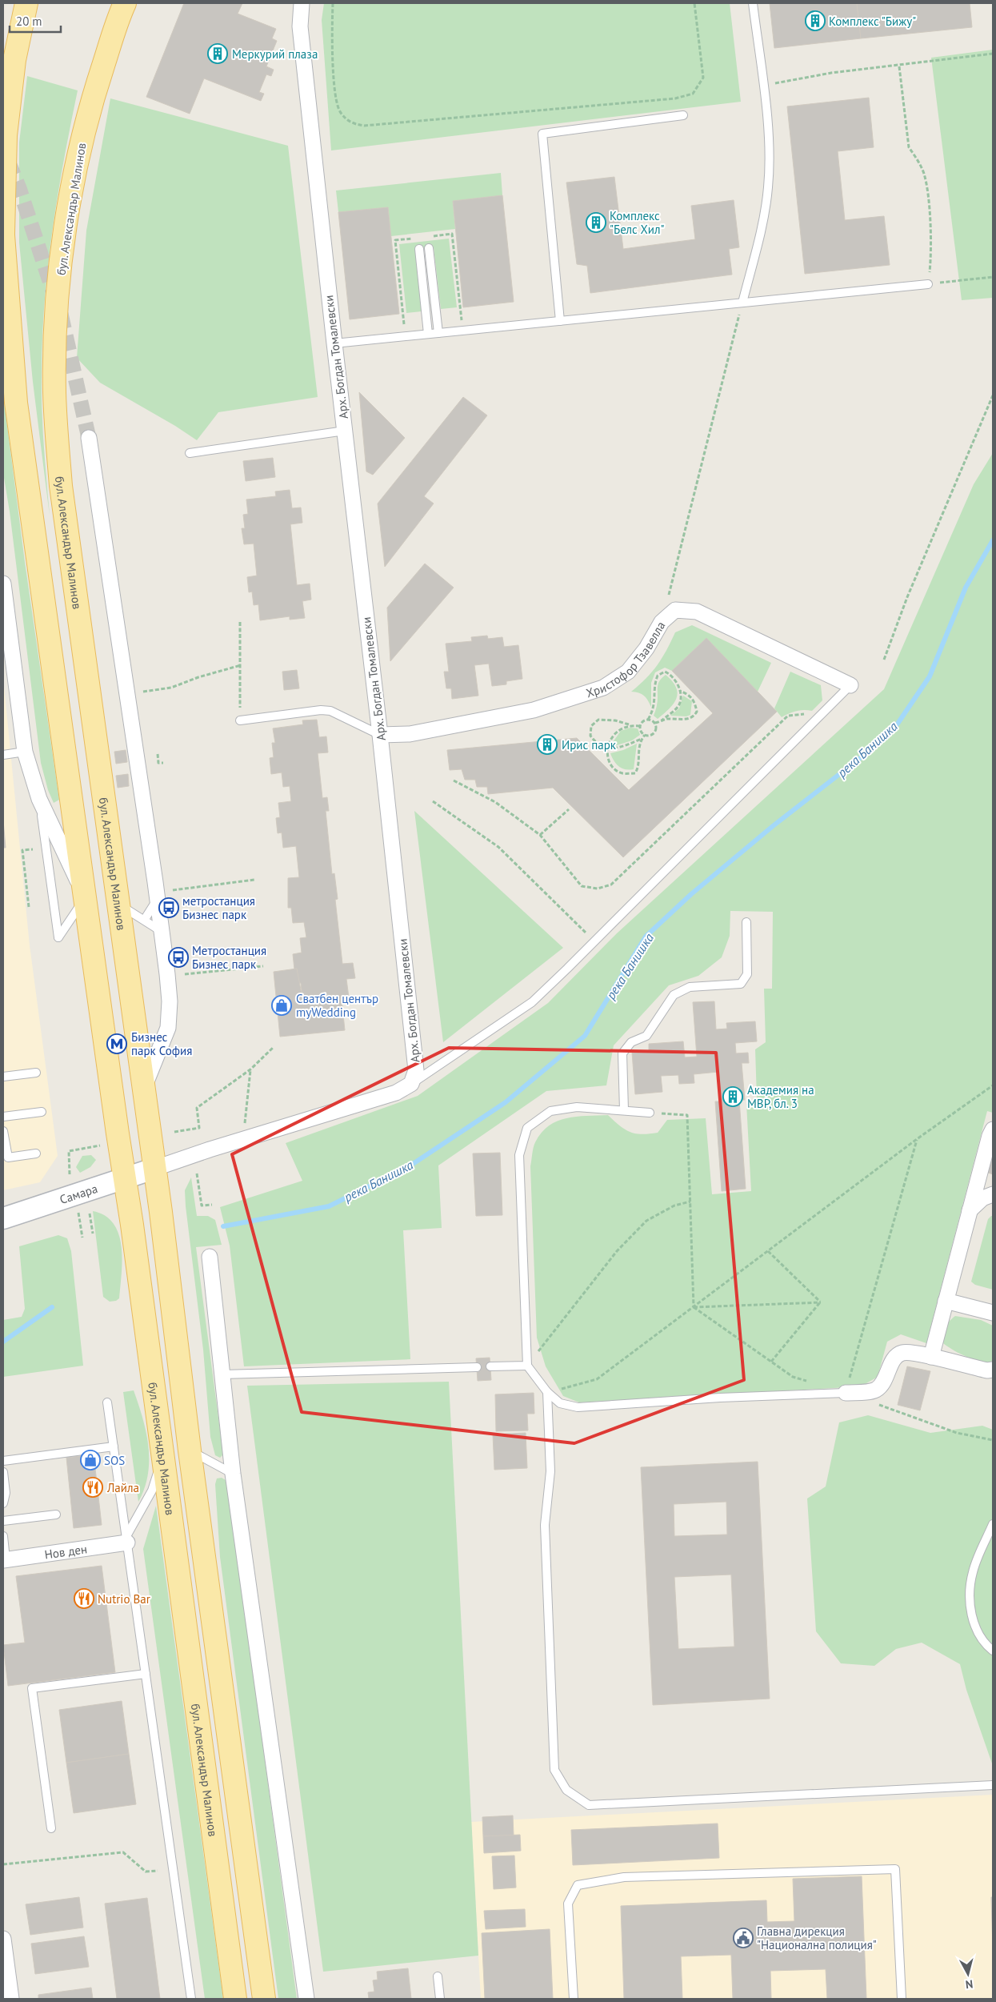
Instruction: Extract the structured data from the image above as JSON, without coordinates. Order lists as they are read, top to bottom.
{
  "streets": {
    "main road": ["бул. Александър Малинов"],
    "street": [
      "Арх. Богдан Томалевски",
      "Христофор Тзавелла",
      "Самара",
      "Нов ден"
    ]
  },
  "crossings": [
    ["бул. Александър Малинов", "Самара"],
    ["Арх. Богдан Томалевски", "Христофор Тзавелла"]
  ],
  "water": ["река Банишка"],
  "places": {
    "building": [
      "Комплекс \"Бижу\"",
      "Меркурий плаза",
      "Комплекс \"Белс Хил\"",
      "Ирис парк",
      "Академия на МВР, бл. 3"
    ],
    "bus stop": ["метростанция Бизнес парк", "Метростанция Бизнес парк"],
    "shop": ["Сватбен център myWedding", "SOS"],
    "metro station": ["Бизнес парк София"],
    "restaurant": ["Лайла", "Nutrio Bar"],
    "public building": ["Главна дирекция \"Национална полиция\""]
  },
  "scale_bar": "20 m",
  "north": "bottom"
}
